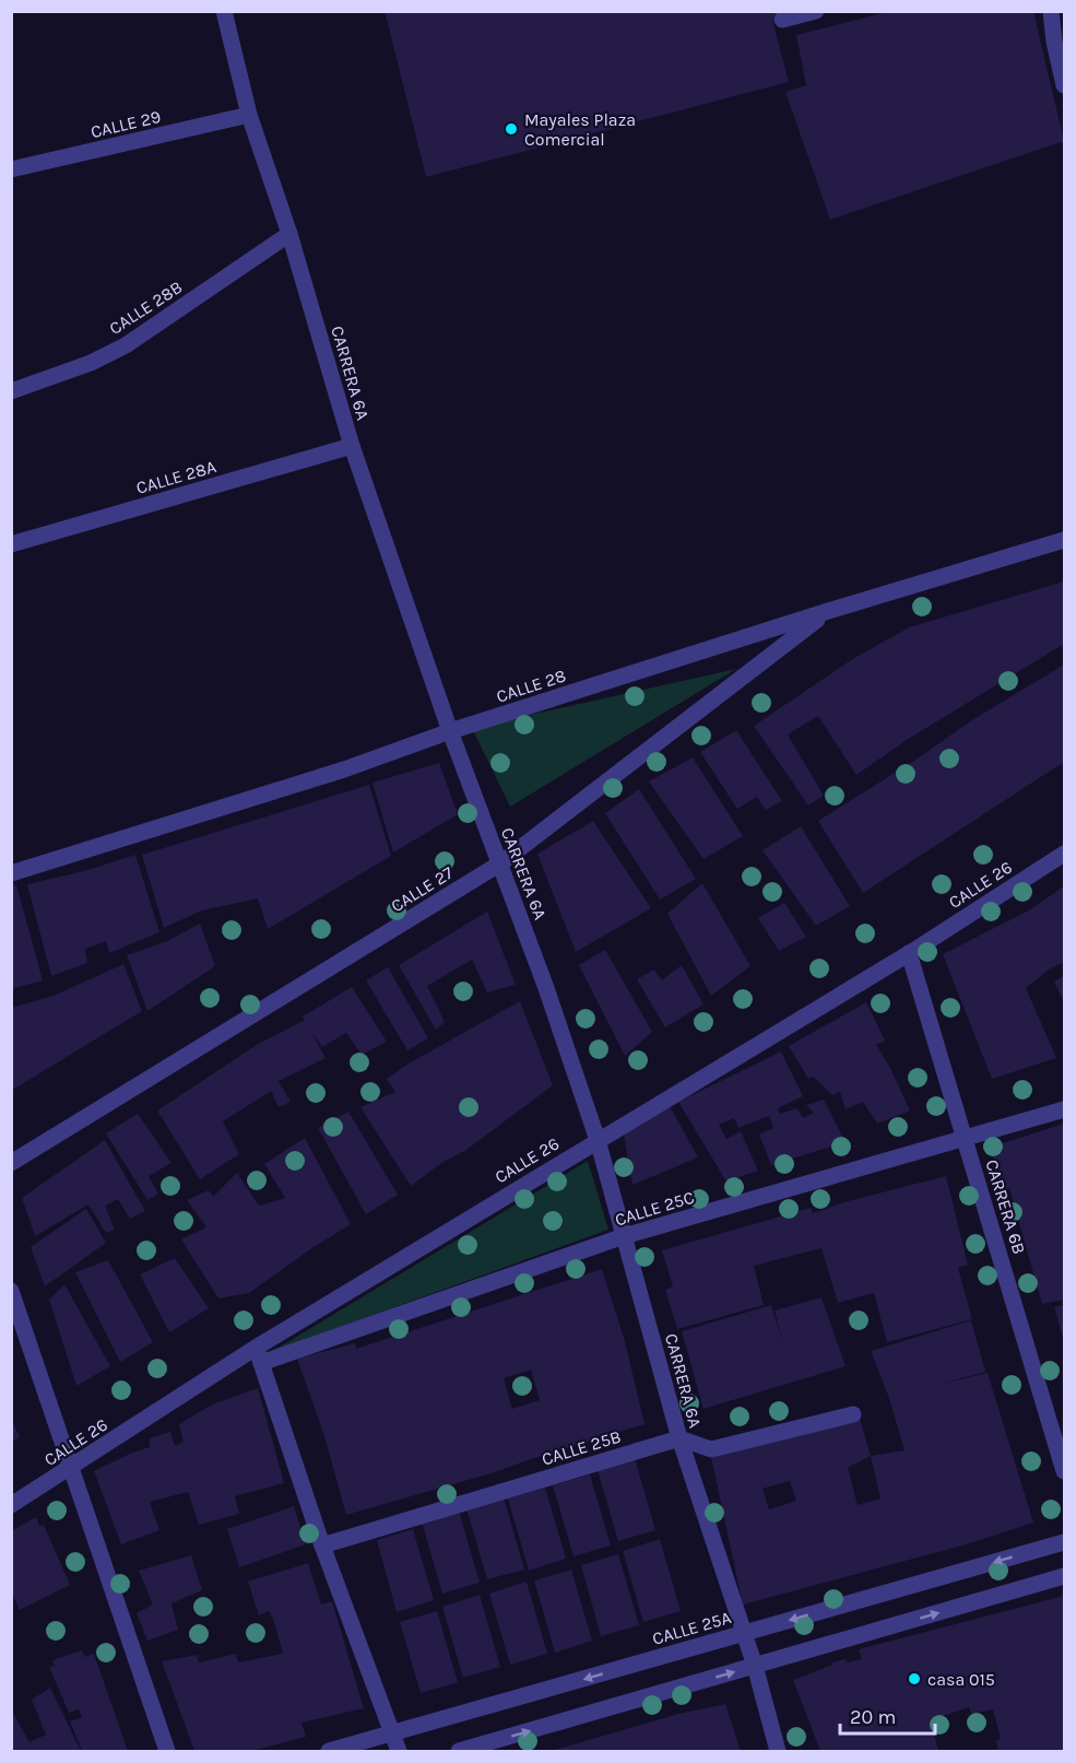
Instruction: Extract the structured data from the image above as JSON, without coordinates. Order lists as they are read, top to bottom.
{
  "streets": {
    "street": [
      "CALLE 29",
      "CALLE 28B",
      "CARRERA 6A",
      "CALLE 28A",
      "CALLE 28",
      "CALLE 26",
      "CALLE 27",
      "CARRERA 6B",
      "CALLE 25C",
      "CALLE 25B",
      "CALLE 25A"
    ]
  },
  "crossings": [
    ["CALLE 29", "CARRERA 6A"],
    ["CALLE 28B", "CARRERA 6A"],
    ["CARRERA 6A", "CALLE 28A"],
    ["CARRERA 6A", "CALLE 28"],
    ["CARRERA 6A", "CALLE 26"],
    ["CARRERA 6A", "CALLE 27"],
    ["CARRERA 6A", "CALLE 25C"],
    ["CARRERA 6A", "CALLE 25B"],
    ["CARRERA 6A", "CALLE 25A"],
    ["CALLE 28", "CALLE 27"],
    ["CALLE 26", "CARRERA 6B"],
    ["CALLE 26", "CALLE 25C"],
    ["CARRERA 6B", "CALLE 25C"]
  ],
  "places": ["Mayales Plaza Comercial", "casa 015"],
  "scale_bar": "20 m"
}
